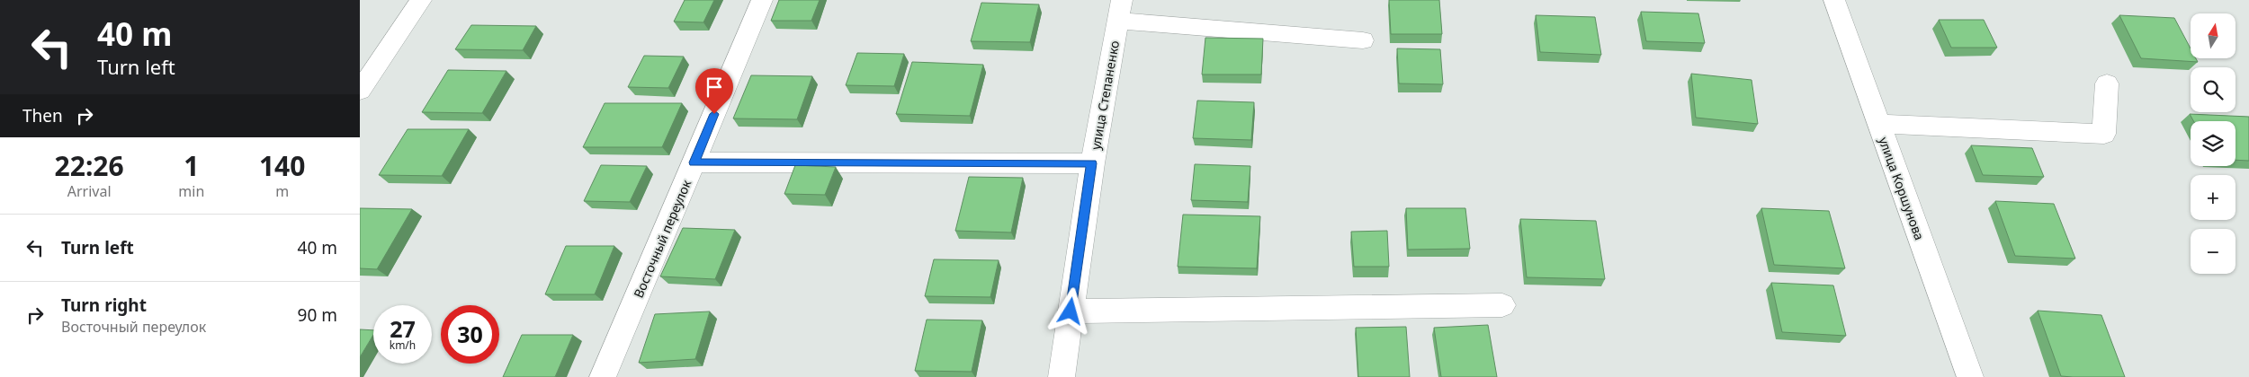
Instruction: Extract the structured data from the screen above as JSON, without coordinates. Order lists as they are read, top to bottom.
{
  "streets": {
    "street": ["улица Степаненко", "улица Коршунова", "Восточный переулок"]
  },
  "north": "top",
  "page": {
    "turn": ["40 m", "Turn left"],
    "map_buttons": ["+", "−"],
    "then": "Then",
    "eta": [
      "22:26",
      "Arrival",
      "1",
      "min",
      "140",
      "m"
    ],
    "list": [
      {
        "name": "Turn left",
        "value": "40 m"
      },
      {
        "name": "Turn right",
        "note": "Восточный переулок",
        "value": "90 m"
      }
    ],
    "speed": "27 km/h",
    "limit": "30"
  }
}
